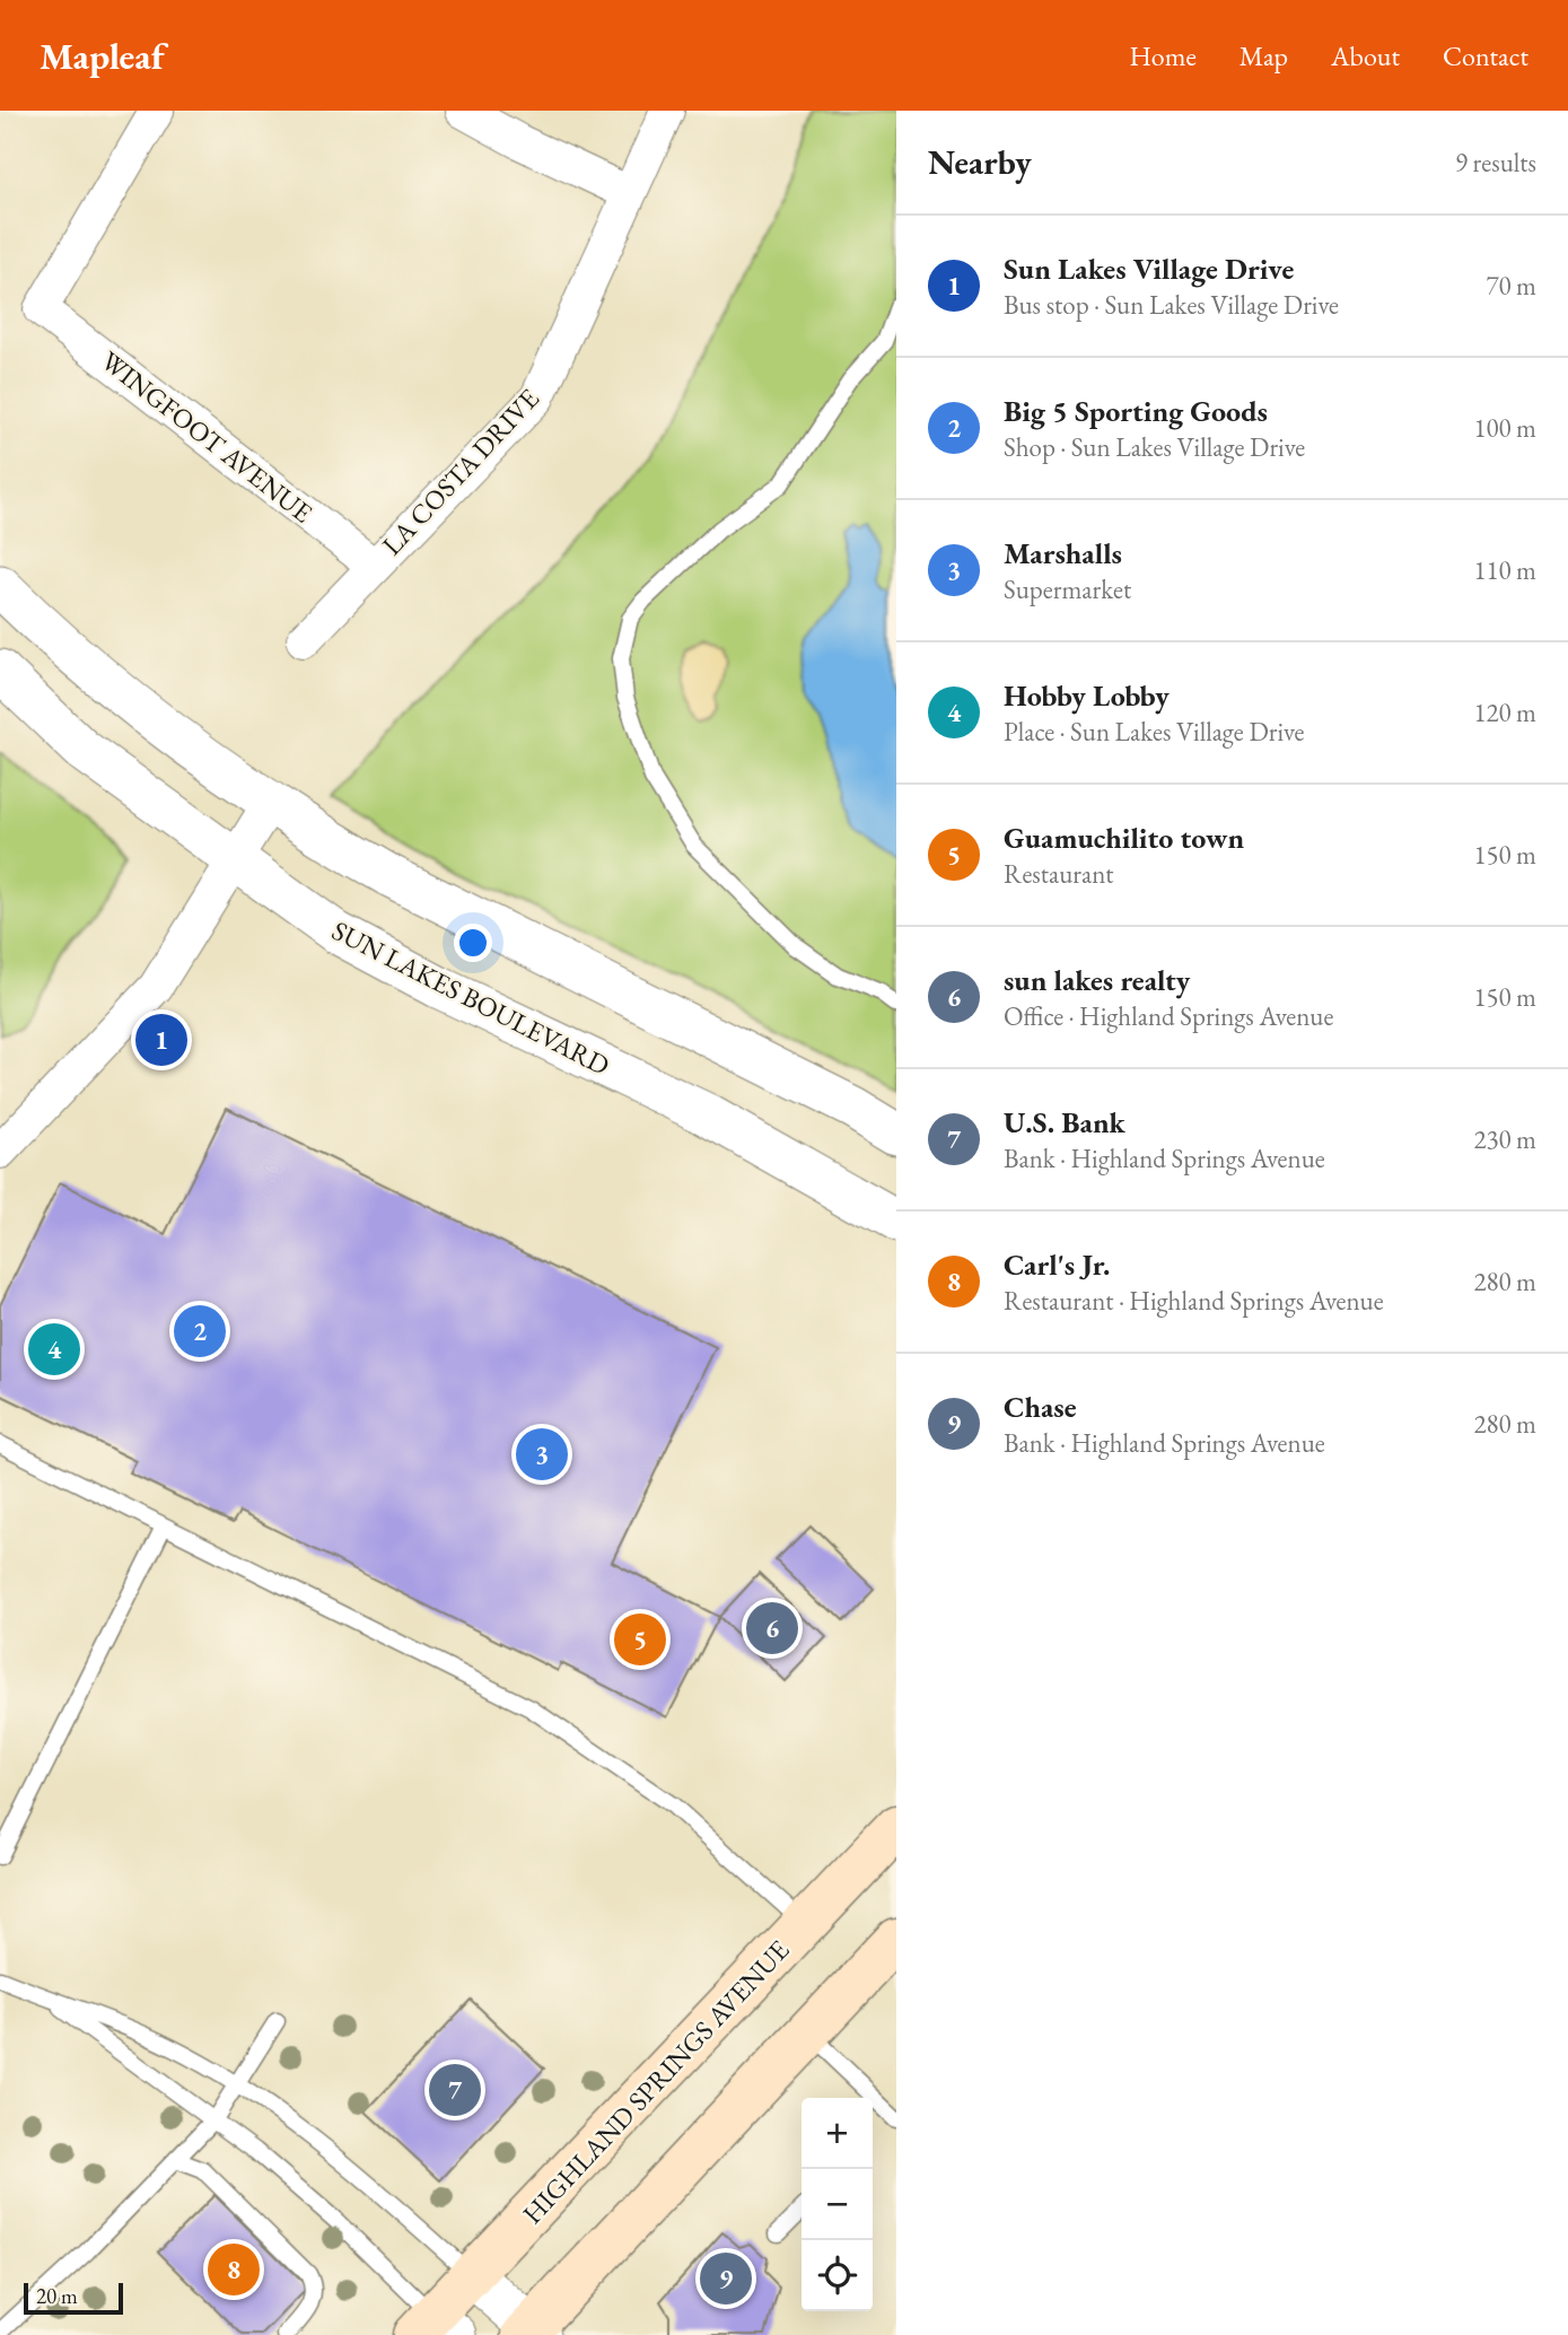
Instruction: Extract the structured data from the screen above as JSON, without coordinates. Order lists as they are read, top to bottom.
{
  "streets": {
    "main road": ["HIGHLAND SPRINGS AVENUE"],
    "street": ["WINGFOOT AVENUE", "LA COSTA DRIVE", "SUN LAKES BOULEVARD"]
  },
  "crossings": [
    ["WINGFOOT AVENUE", "LA COSTA DRIVE"]
  ],
  "scale_bar": "20 m",
  "page": {
    "header": "Mapleaf",
    "nav": [
      "Home",
      "Map",
      "About",
      "Contact"
    ],
    "heading": ["Nearby", "9 results"],
    "list": [
      {
        "mark": "1",
        "name": "Sun Lakes Village Drive",
        "note": "Bus stop · Sun Lakes Village Drive",
        "value": "70 m"
      },
      {
        "mark": "2",
        "name": "Big 5 Sporting Goods",
        "note": "Shop · Sun Lakes Village Drive",
        "value": "100 m"
      },
      {
        "mark": "3",
        "name": "Marshalls",
        "note": "Supermarket",
        "value": "110 m"
      },
      {
        "mark": "4",
        "name": "Hobby Lobby",
        "note": "Place · Sun Lakes Village Drive",
        "value": "120 m"
      },
      {
        "mark": "5",
        "name": "Guamuchilito town",
        "note": "Restaurant",
        "value": "150 m"
      },
      {
        "mark": "6",
        "name": "sun lakes realty",
        "note": "Office · Highland Springs Avenue",
        "value": "150 m"
      },
      {
        "mark": "7",
        "name": "U.S. Bank",
        "note": "Bank · Highland Springs Avenue",
        "value": "230 m"
      },
      {
        "mark": "8",
        "name": "Carl's Jr.",
        "note": "Restaurant · Highland Springs Avenue",
        "value": "280 m"
      },
      {
        "mark": "9",
        "name": "Chase",
        "note": "Bank · Highland Springs Avenue",
        "value": "280 m"
      }
    ],
    "pins": [
      "1",
      "2",
      "4",
      "3",
      "6",
      "5",
      "7",
      "8",
      "9"
    ],
    "map_buttons": ["+", "−"],
    "scale": "20 m"
  }
}
